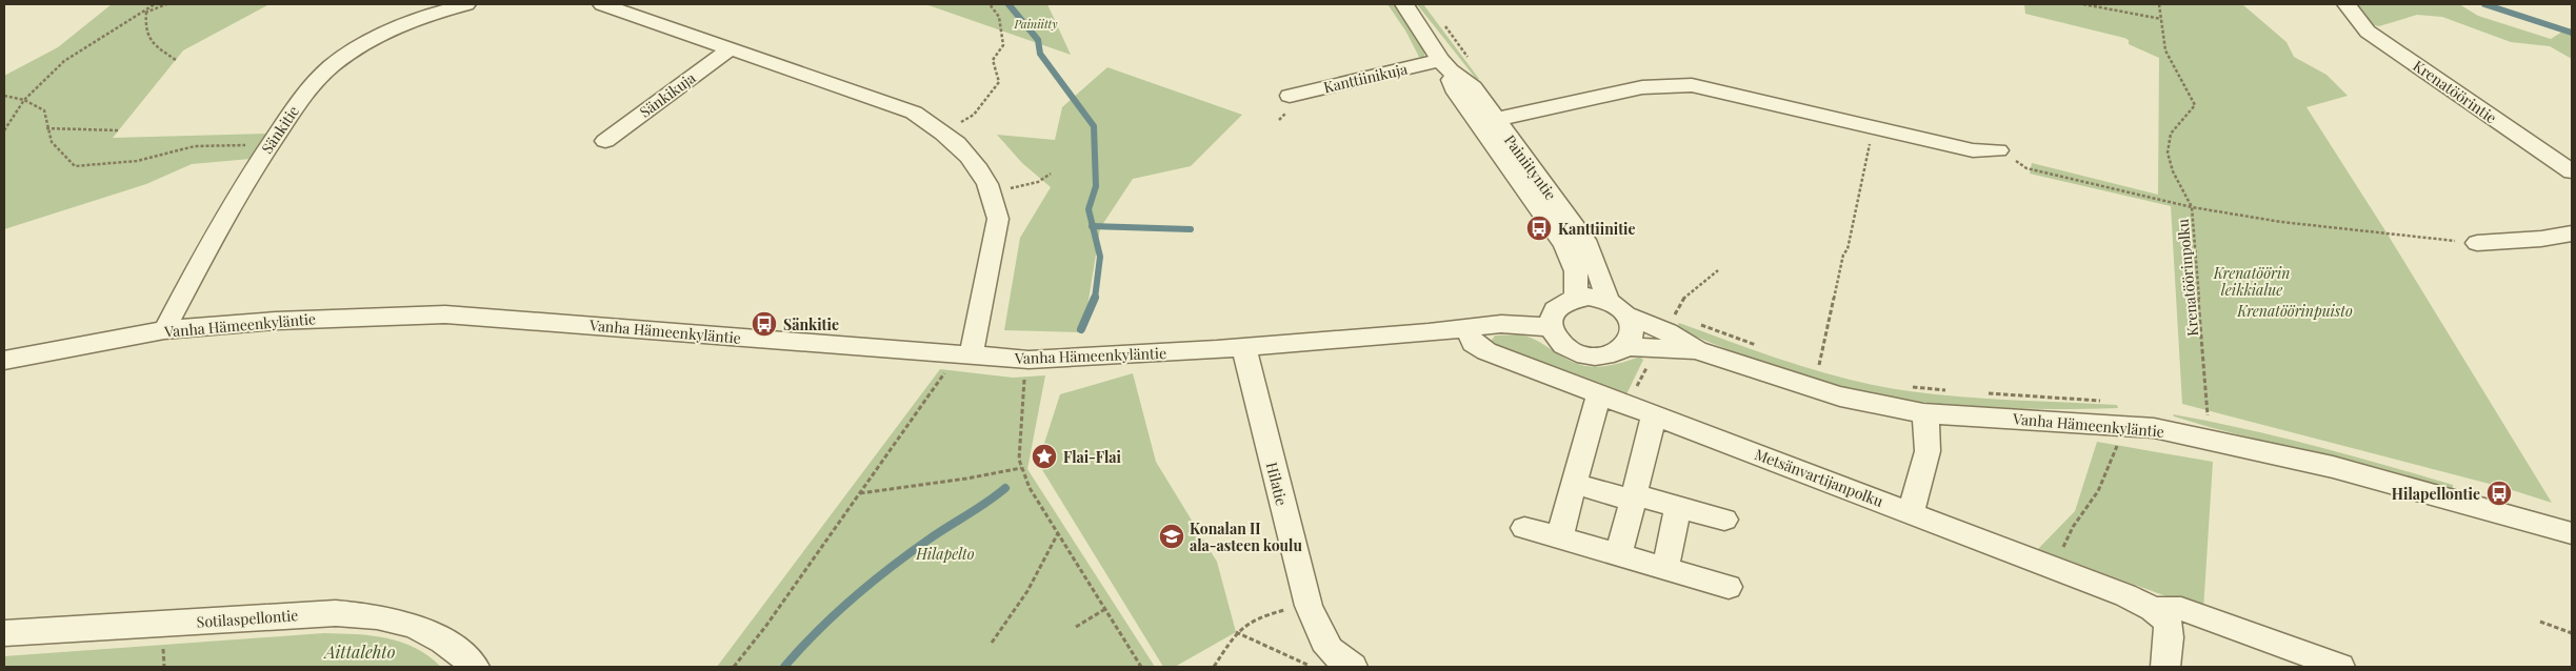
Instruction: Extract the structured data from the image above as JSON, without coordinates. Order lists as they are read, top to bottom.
{
  "streets": {
    "street": [
      "Kanttiinikuja",
      "Krenatöörintie",
      "Sänkikuja",
      "Sänkitie",
      "Painiityntie",
      "Vanha Hämeenkyläntie",
      "Metsänvartijanpolku",
      "Hilatie",
      "Sotilaspellontie"
    ],
    "path": ["Krenatöörinpolku"]
  },
  "crossings": [
    ["Kanttiinikuja", "Painiityntie"],
    ["Sänkitie", "Vanha Hämeenkyläntie"],
    ["Painiityntie", "Vanha Hämeenkyläntie"],
    ["Vanha Hämeenkyläntie", "Metsänvartijanpolku"],
    ["Vanha Hämeenkyläntie", "Hilatie"]
  ],
  "parks": [
    "Painiitty",
    "Krenatöörin leikkialue",
    "Krenatöörinpuisto",
    "Hilapelto",
    "Aittalehto"
  ],
  "places": {
    "bus stop": ["Kanttiinitie", "Sänkitie", "Hilapellontie"],
    "place": ["Flai-Flai"],
    "school or university": ["Konalan II ala-asteen koulu"]
  }
}
